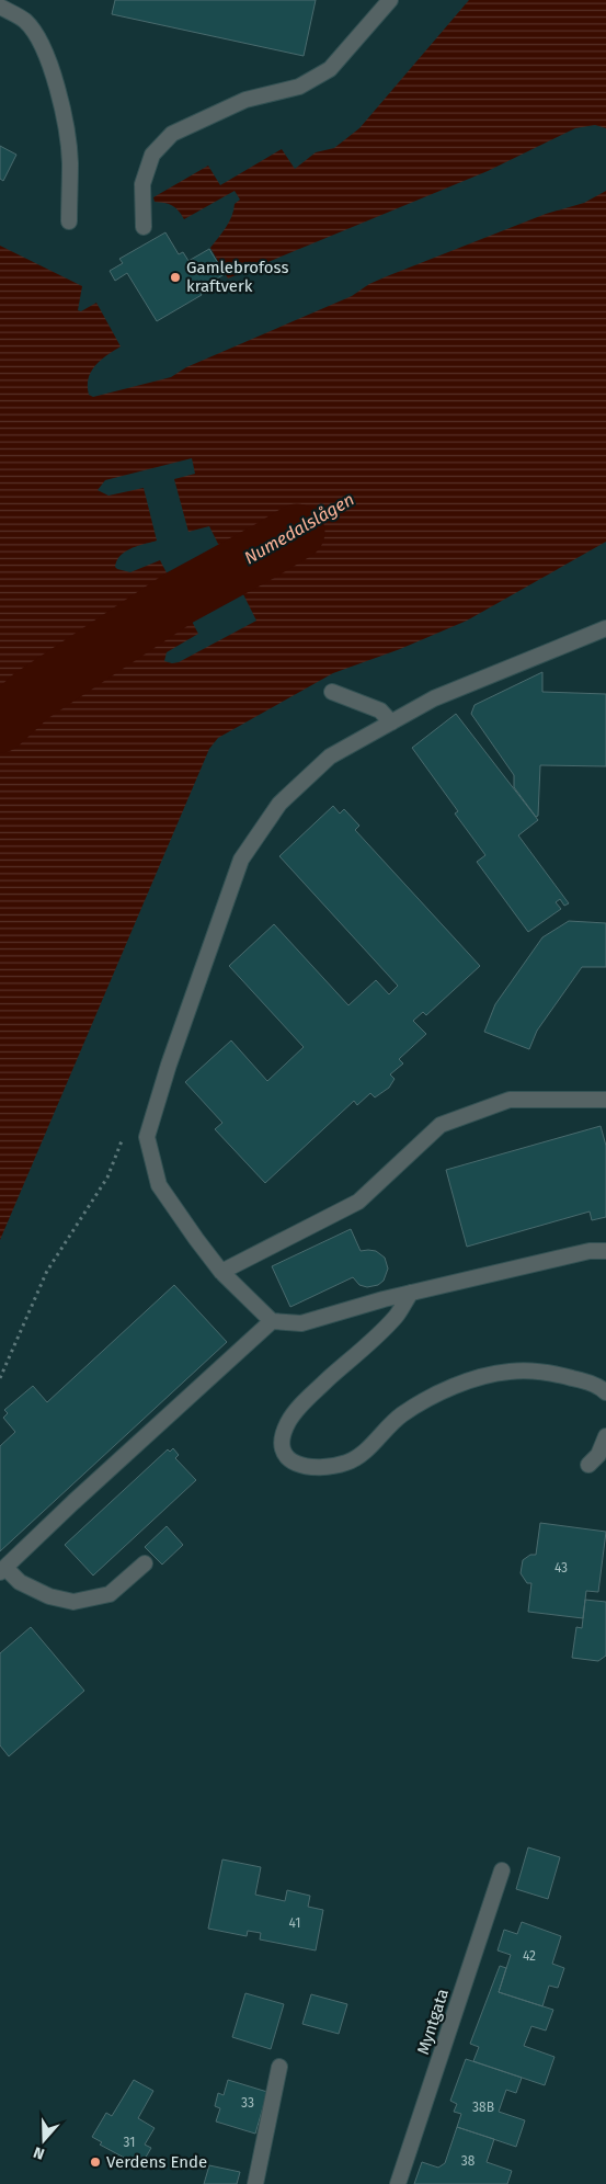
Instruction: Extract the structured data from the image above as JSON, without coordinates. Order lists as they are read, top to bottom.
{
  "streets": {
    "street": ["Myntgata"]
  },
  "water": ["Numedalslågen"],
  "places": ["Gamlebrofoss kraftverk", "Verdens Ende"],
  "house_numbers": [
    "43",
    "41",
    "42",
    "33",
    "38B",
    "31",
    "38"
  ],
  "north": "bottom"
}
